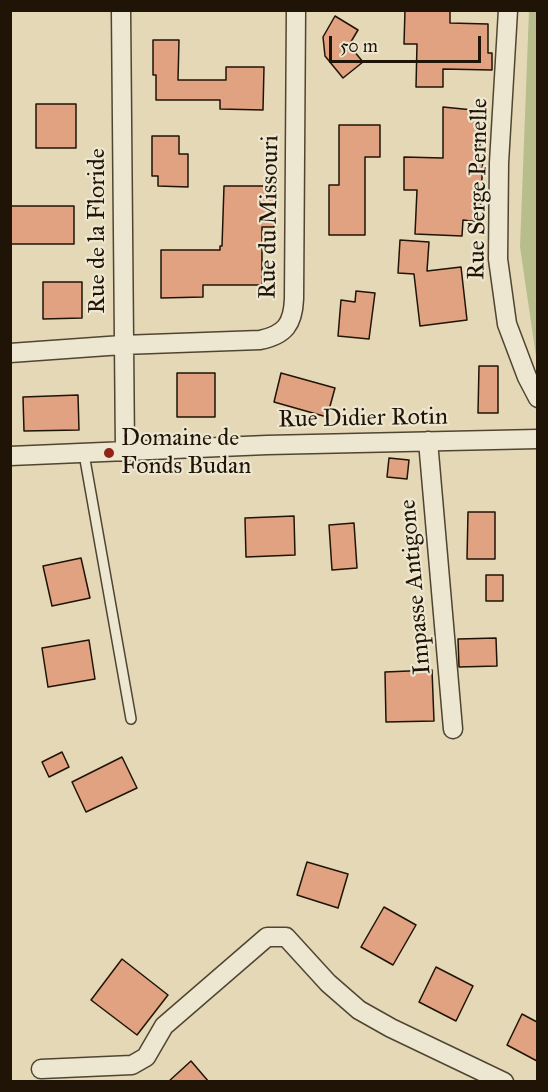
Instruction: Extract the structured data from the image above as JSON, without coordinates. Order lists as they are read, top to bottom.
{
  "streets": {
    "street": [
      "Rue Serge Pernelle",
      "Rue du Missouri",
      "Rue de la Floride",
      "Rue Didier Rotin",
      "Impasse Antigone"
    ]
  },
  "crossings": [
    ["Rue du Missouri", "Rue de la Floride"],
    ["Rue de la Floride", "Rue Didier Rotin"],
    ["Rue Didier Rotin", "Impasse Antigone"]
  ],
  "places": ["Domaine de Fonds Budan"],
  "scale_bar": "50 m"
}
